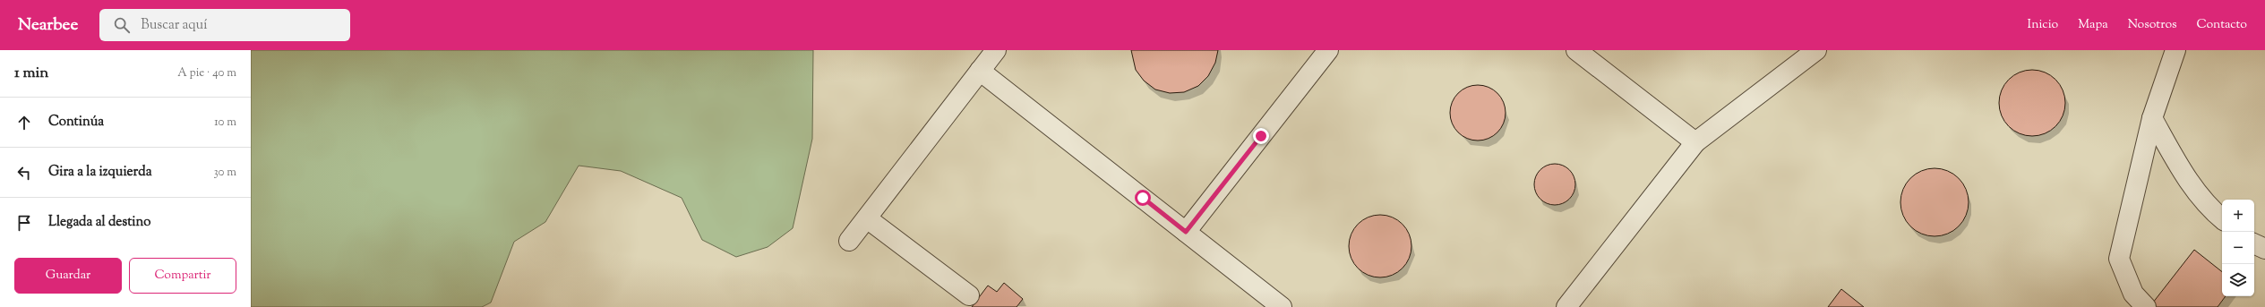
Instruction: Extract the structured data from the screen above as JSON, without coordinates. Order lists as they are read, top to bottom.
{
  "page": {
    "header": "Nearbee",
    "search": "Buscar aquí",
    "nav": [
      "Inicio",
      "Mapa",
      "Nosotros",
      "Contacto"
    ],
    "heading": ["1 min", "A pie · 40 m"],
    "list": [
      ["Continúa", "10 m"],
      ["Gira a la izquierda", "30 m"],
      "Llegada al destino"
    ],
    "map_buttons": ["+", "−"],
    "buttons": ["Guardar", "Compartir"]
  }
}
